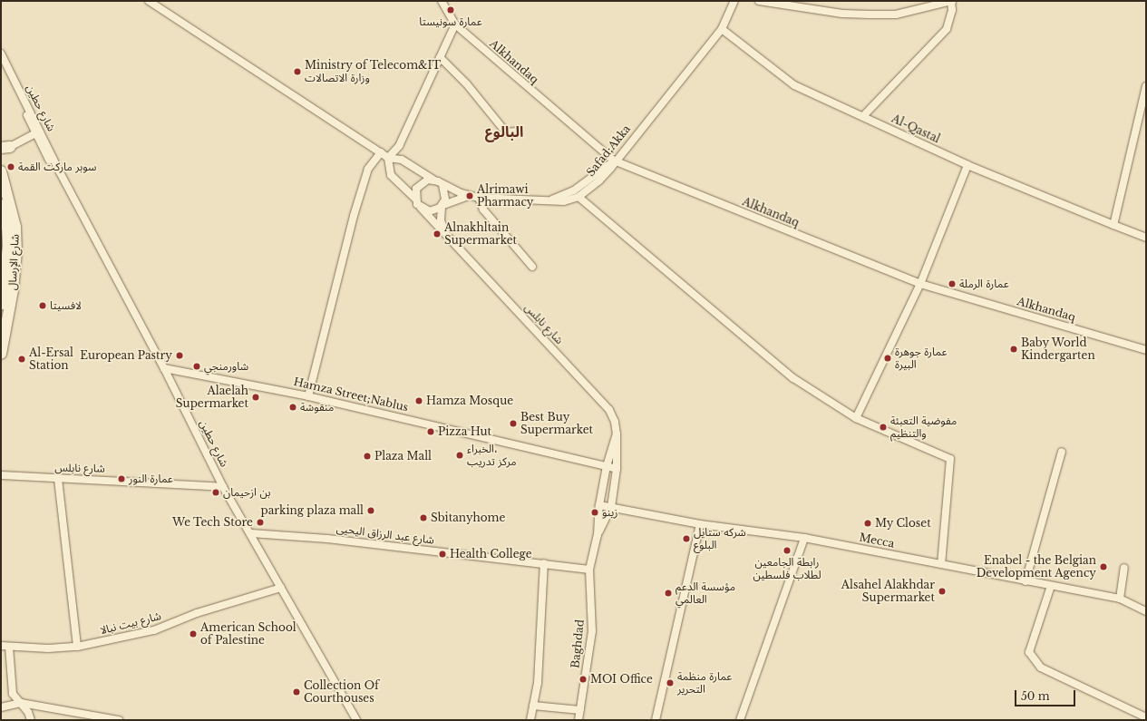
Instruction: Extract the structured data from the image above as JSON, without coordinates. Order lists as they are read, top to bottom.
{
  "streets": {
    "main road": ["شارع الإرسال"],
    "street": [
      "Alkhandaq",
      "شارع حطين",
      "Al-Qastal",
      "Safad;Akka",
      "شارع نابلس",
      "Hamza Street;Nablus",
      "شارع عبد الرزاق اليحيى",
      "Mecca",
      "شارع بيت نبالا",
      "Baghdad"
    ]
  },
  "crossings": [
    ["Alkhandaq", "Safad;Akka"],
    ["شارع حطين", "شارع نابلس"],
    ["شارع حطين", "Hamza Street;Nablus"],
    ["شارع حطين", "شارع عبد الرزاق اليحيى"],
    ["شارع حطين", "شارع بيت نبالا"],
    ["Al-Qastal", "Safad;Akka"],
    ["Safad;Akka", "شارع نابلس"],
    ["شارع نابلس", "Hamza Street;Nablus"],
    ["شارع نابلس", "Mecca"],
    ["شارع عبد الرزاق اليحيى", "Baghdad"]
  ],
  "districts": ["البالوع"],
  "places": [
    "عمارة سونيستا",
    "Ministry of Telecom&IT وزارة الاتصالات",
    "سوبر ماركت القمة",
    "Alrimawi Pharmacy",
    "Alnakhltain Supermarket",
    "عمارة الرملة",
    "لافسيتا",
    "Baby World Kindergarten",
    "European Pastry",
    "عمارة جوهرة البيرة",
    "Al-Ersal Station",
    "شاورمنجي",
    "Alaelah Supermarket",
    "Hamza Mosque",
    "منقوشة",
    "Best Buy Supermarket",
    "مفوضية التعبئة والتنظيم",
    "Pizza Hut",
    "الخبراء، مركز تدريب",
    "Plaza Mall",
    "عمارة النور",
    "بن ازحيمان",
    "parking plaza mall",
    "زينو",
    "Sbitanyhome",
    "We Tech Store",
    "My Closet",
    "شركه ستايل البلوع",
    "رابطة الجامعين لطلاب فلسطين",
    "Health College",
    "Enabel - the Belgian Development Agency",
    "Alsahel Alakhdar Supermarket",
    "مؤسسة الدعم العالمي",
    "American School of Palestine",
    "MOI Office",
    "عمارة منظمة التحرير",
    "Collection Of Courthouses"
  ],
  "scale_bar": "50 m"
}
